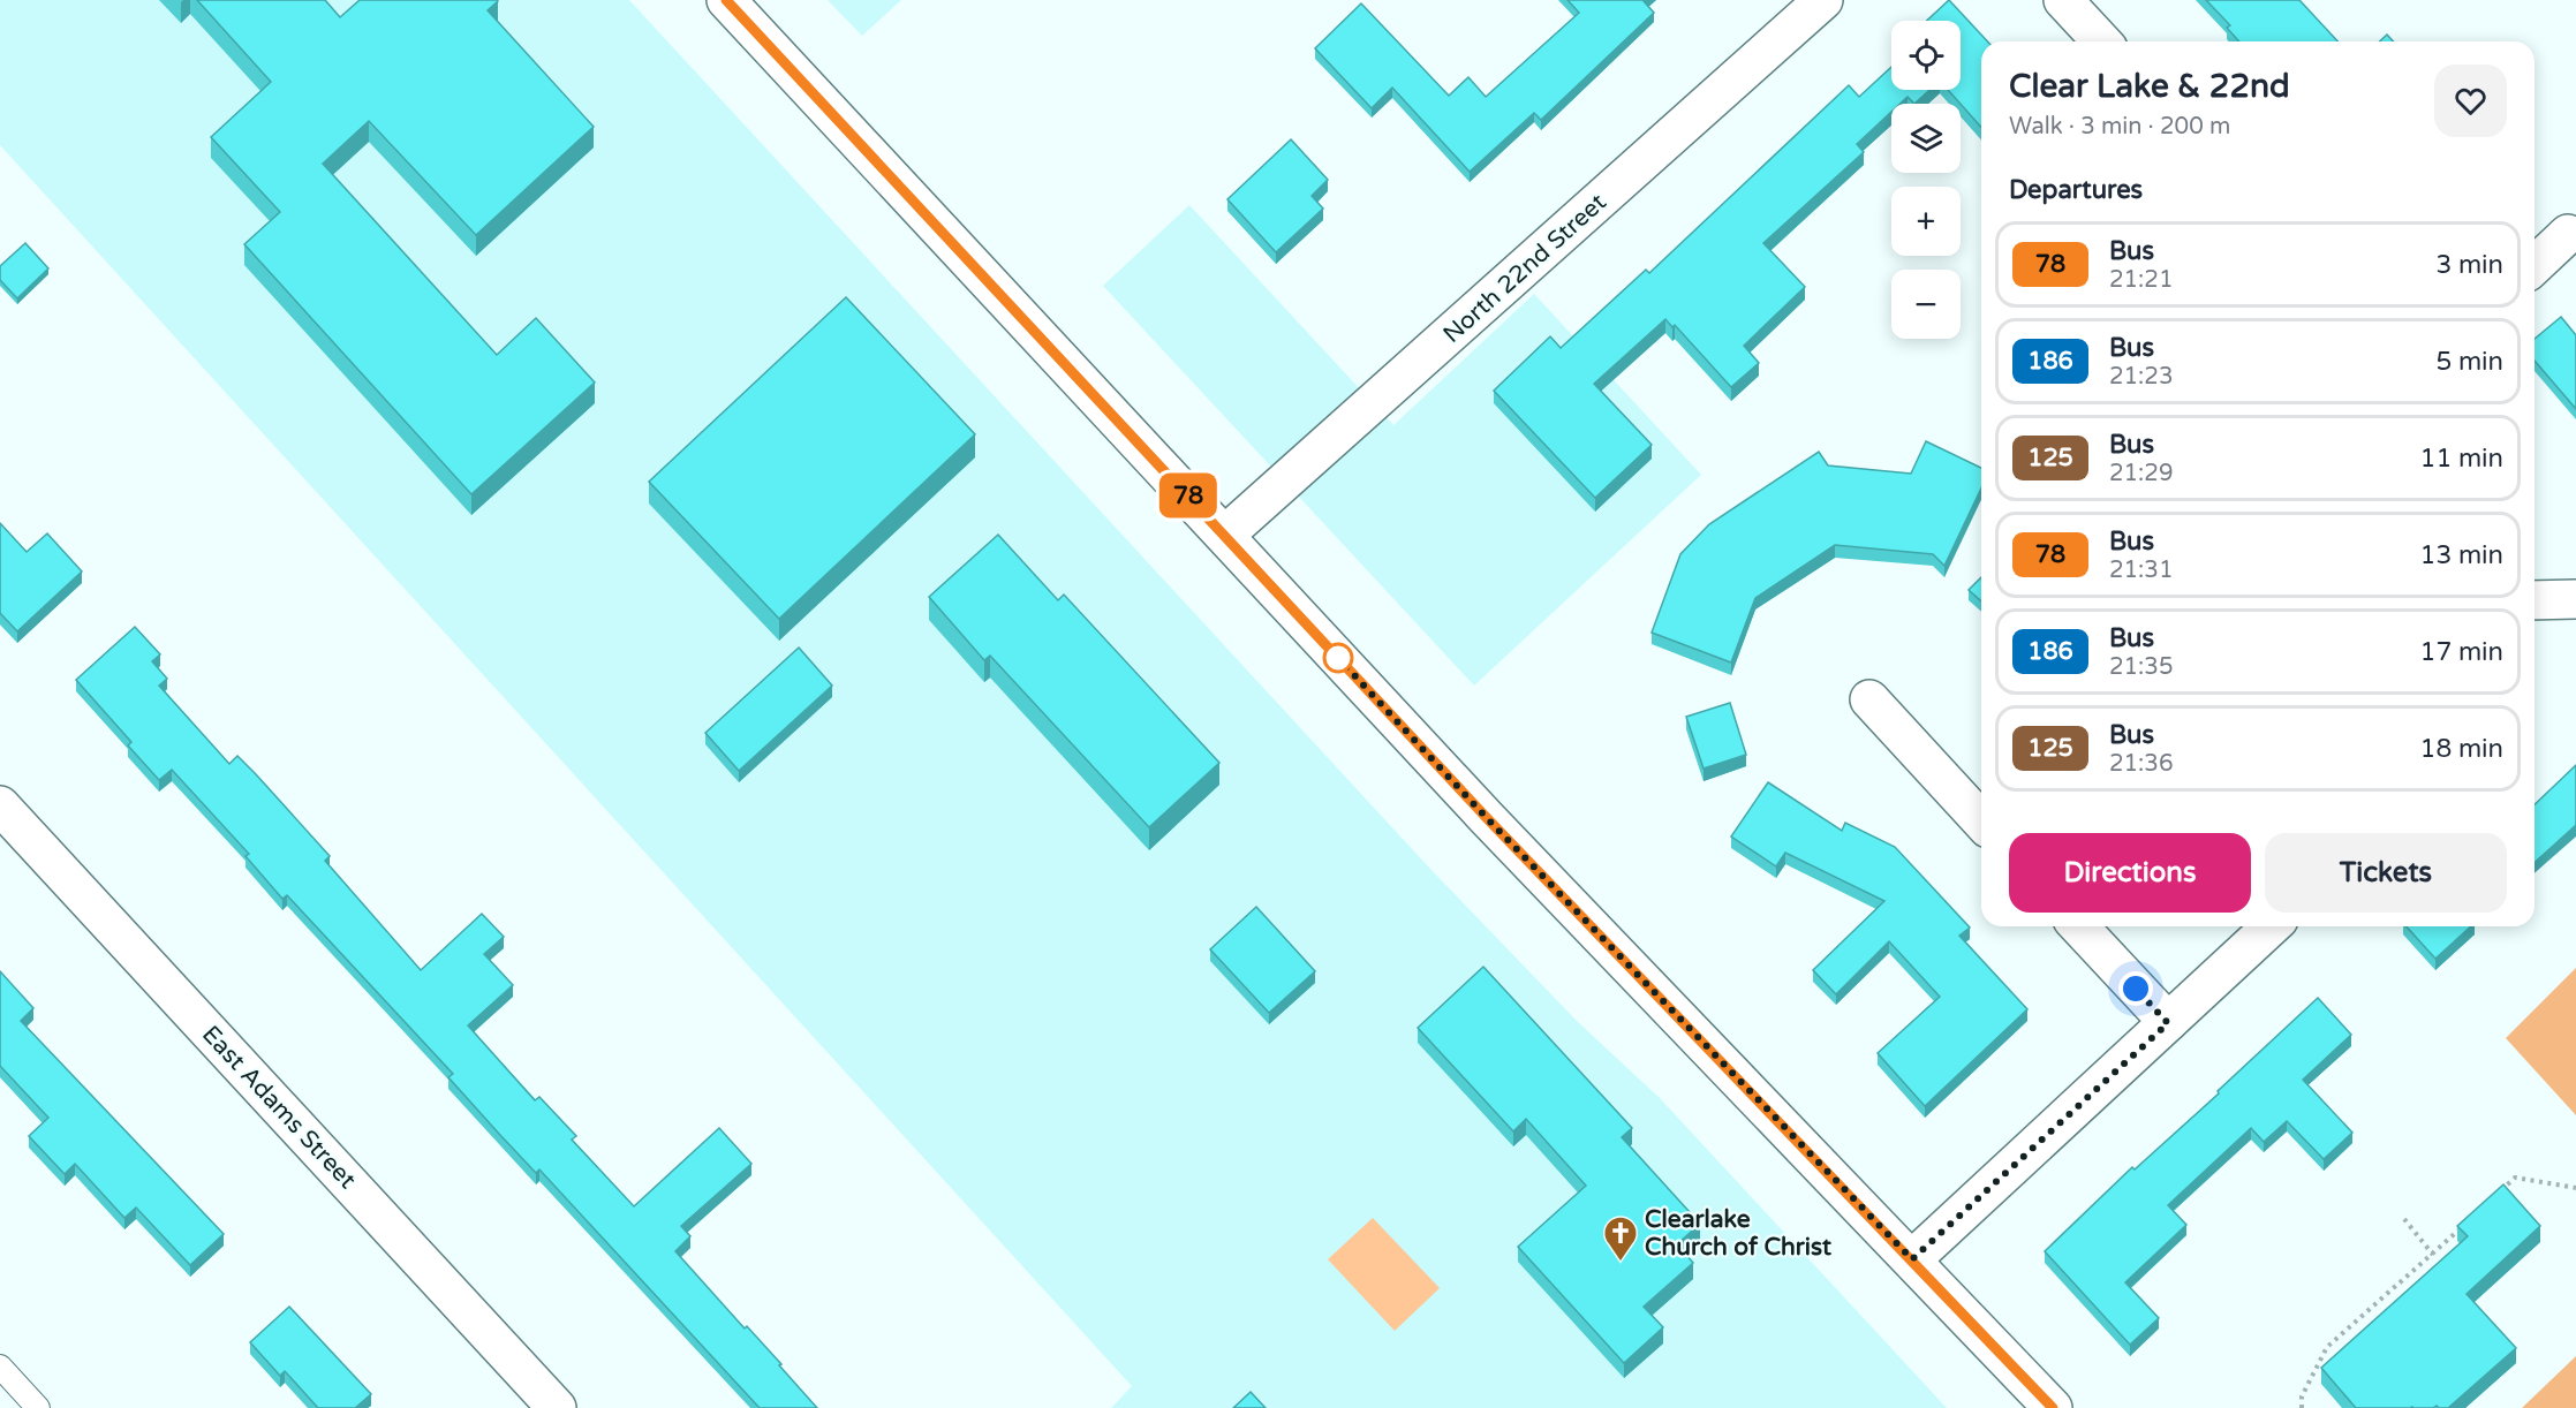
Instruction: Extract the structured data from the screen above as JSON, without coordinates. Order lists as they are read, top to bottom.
{
  "streets": {
    "street": ["North 22nd Street", "East Adams Street"]
  },
  "places": {
    "church": ["Clearlake Church of Christ"]
  },
  "lines": ["bus line 78"],
  "page": {
    "on_map": "78",
    "map_buttons": ["+", "−"],
    "heading": [
      ["Clear Lake & 22nd", "Walk · 3 min · 200 m"],
      "Departures"
    ],
    "list": [
      {
        "mark": "78",
        "name": "Bus",
        "note": "21:21",
        "value": "3 min"
      },
      {
        "mark": "186",
        "name": "Bus",
        "note": "21:23",
        "value": "5 min"
      },
      {
        "mark": "125",
        "name": "Bus",
        "note": "21:29",
        "value": "11 min"
      },
      {
        "mark": "78",
        "name": "Bus",
        "note": "21:31",
        "value": "13 min"
      },
      {
        "mark": "186",
        "name": "Bus",
        "note": "21:35",
        "value": "17 min"
      },
      {
        "mark": "125",
        "name": "Bus",
        "note": "21:36",
        "value": "18 min"
      }
    ],
    "buttons": ["Directions", "Tickets"]
  }
}
